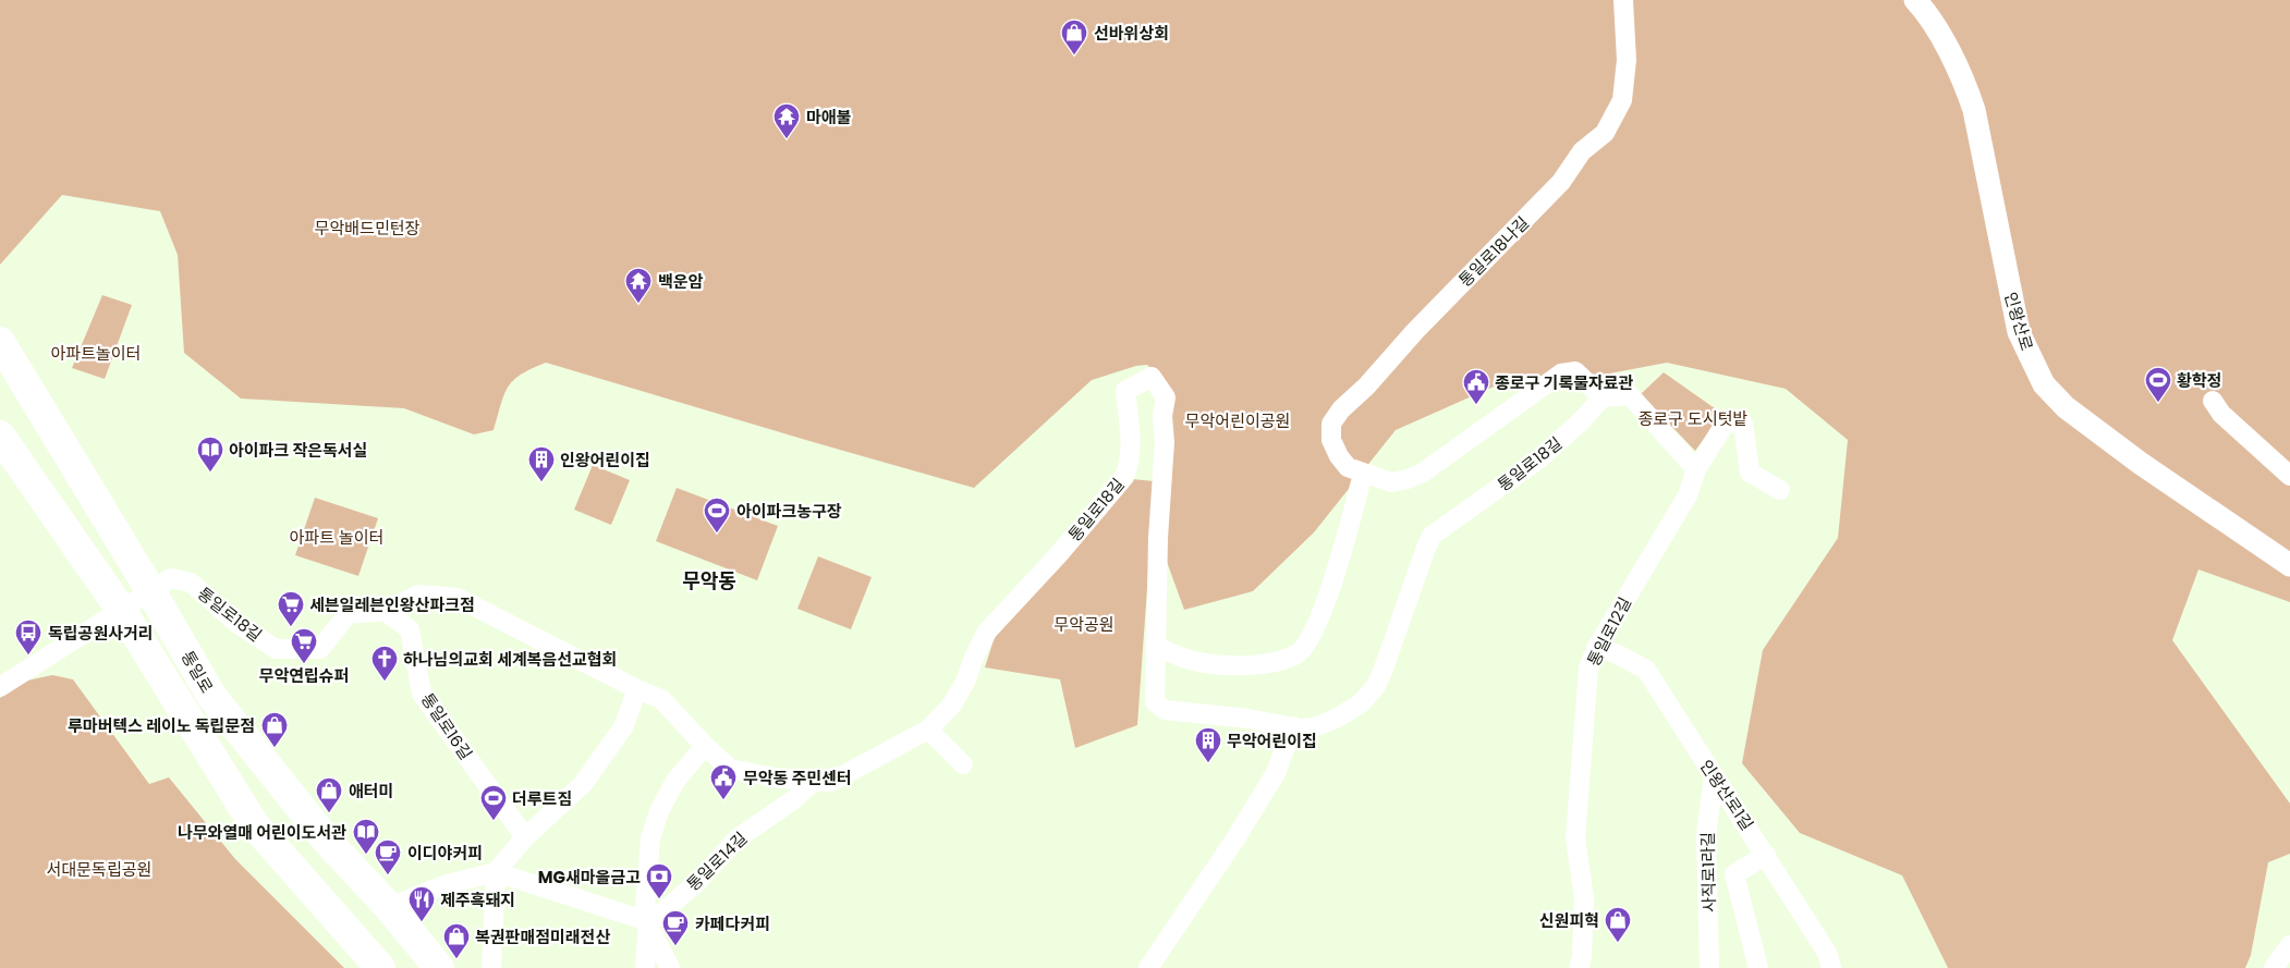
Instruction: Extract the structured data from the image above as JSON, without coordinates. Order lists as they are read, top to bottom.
{
  "streets": {
    "main road": ["통일로"],
    "street": [
      "통일로18나길",
      "인왕산로",
      "통일로18길",
      "통일로12길",
      "통일로16길",
      "인왕산로1길",
      "통일로14길",
      "사직로1라길"
    ]
  },
  "crossings": [
    ["통일로18나길", "통일로18길"],
    ["통일로18길", "통일로"],
    ["통일로18길", "통일로16길"],
    ["통일로18길", "통일로14길"],
    ["통일로12길", "인왕산로1길"],
    ["인왕산로1길", "사직로1라길"]
  ],
  "districts": ["무악동"],
  "parks": [
    "무악배드민턴장",
    "아파트놀이터",
    "종로구 도시텃밭",
    "무악어린이공원",
    "아파트 놀이터",
    "무악공원",
    "서대문독립공원"
  ],
  "places": {
    "shop": [
      "선바위상회",
      "루마버텍스 레이노 독립문점",
      "애터미",
      "신원피혁",
      "복권판매점미래전산"
    ],
    "temple": ["마애불", "백운암"],
    "sports": ["황학정", "아이파크농구장", "더루트짐"],
    "public building": ["종로구 기록물자료관", "무악동 주민센터"],
    "library": ["아이파크 작은독서실", "나무와열매 어린이도서관"],
    "building": ["인왕어린이집", "무악어린이집"],
    "supermarket": ["세븐일레븐인왕산파크점", "무악연립슈퍼"],
    "bus stop": ["독립공원사거리"],
    "church": ["하나님의교회 세계복음선교협회"],
    "cafe": ["이디야커피", "카페다커피"],
    "bank": ["MG새마을금고"],
    "restaurant": ["제주흑돼지"]
  }
}
